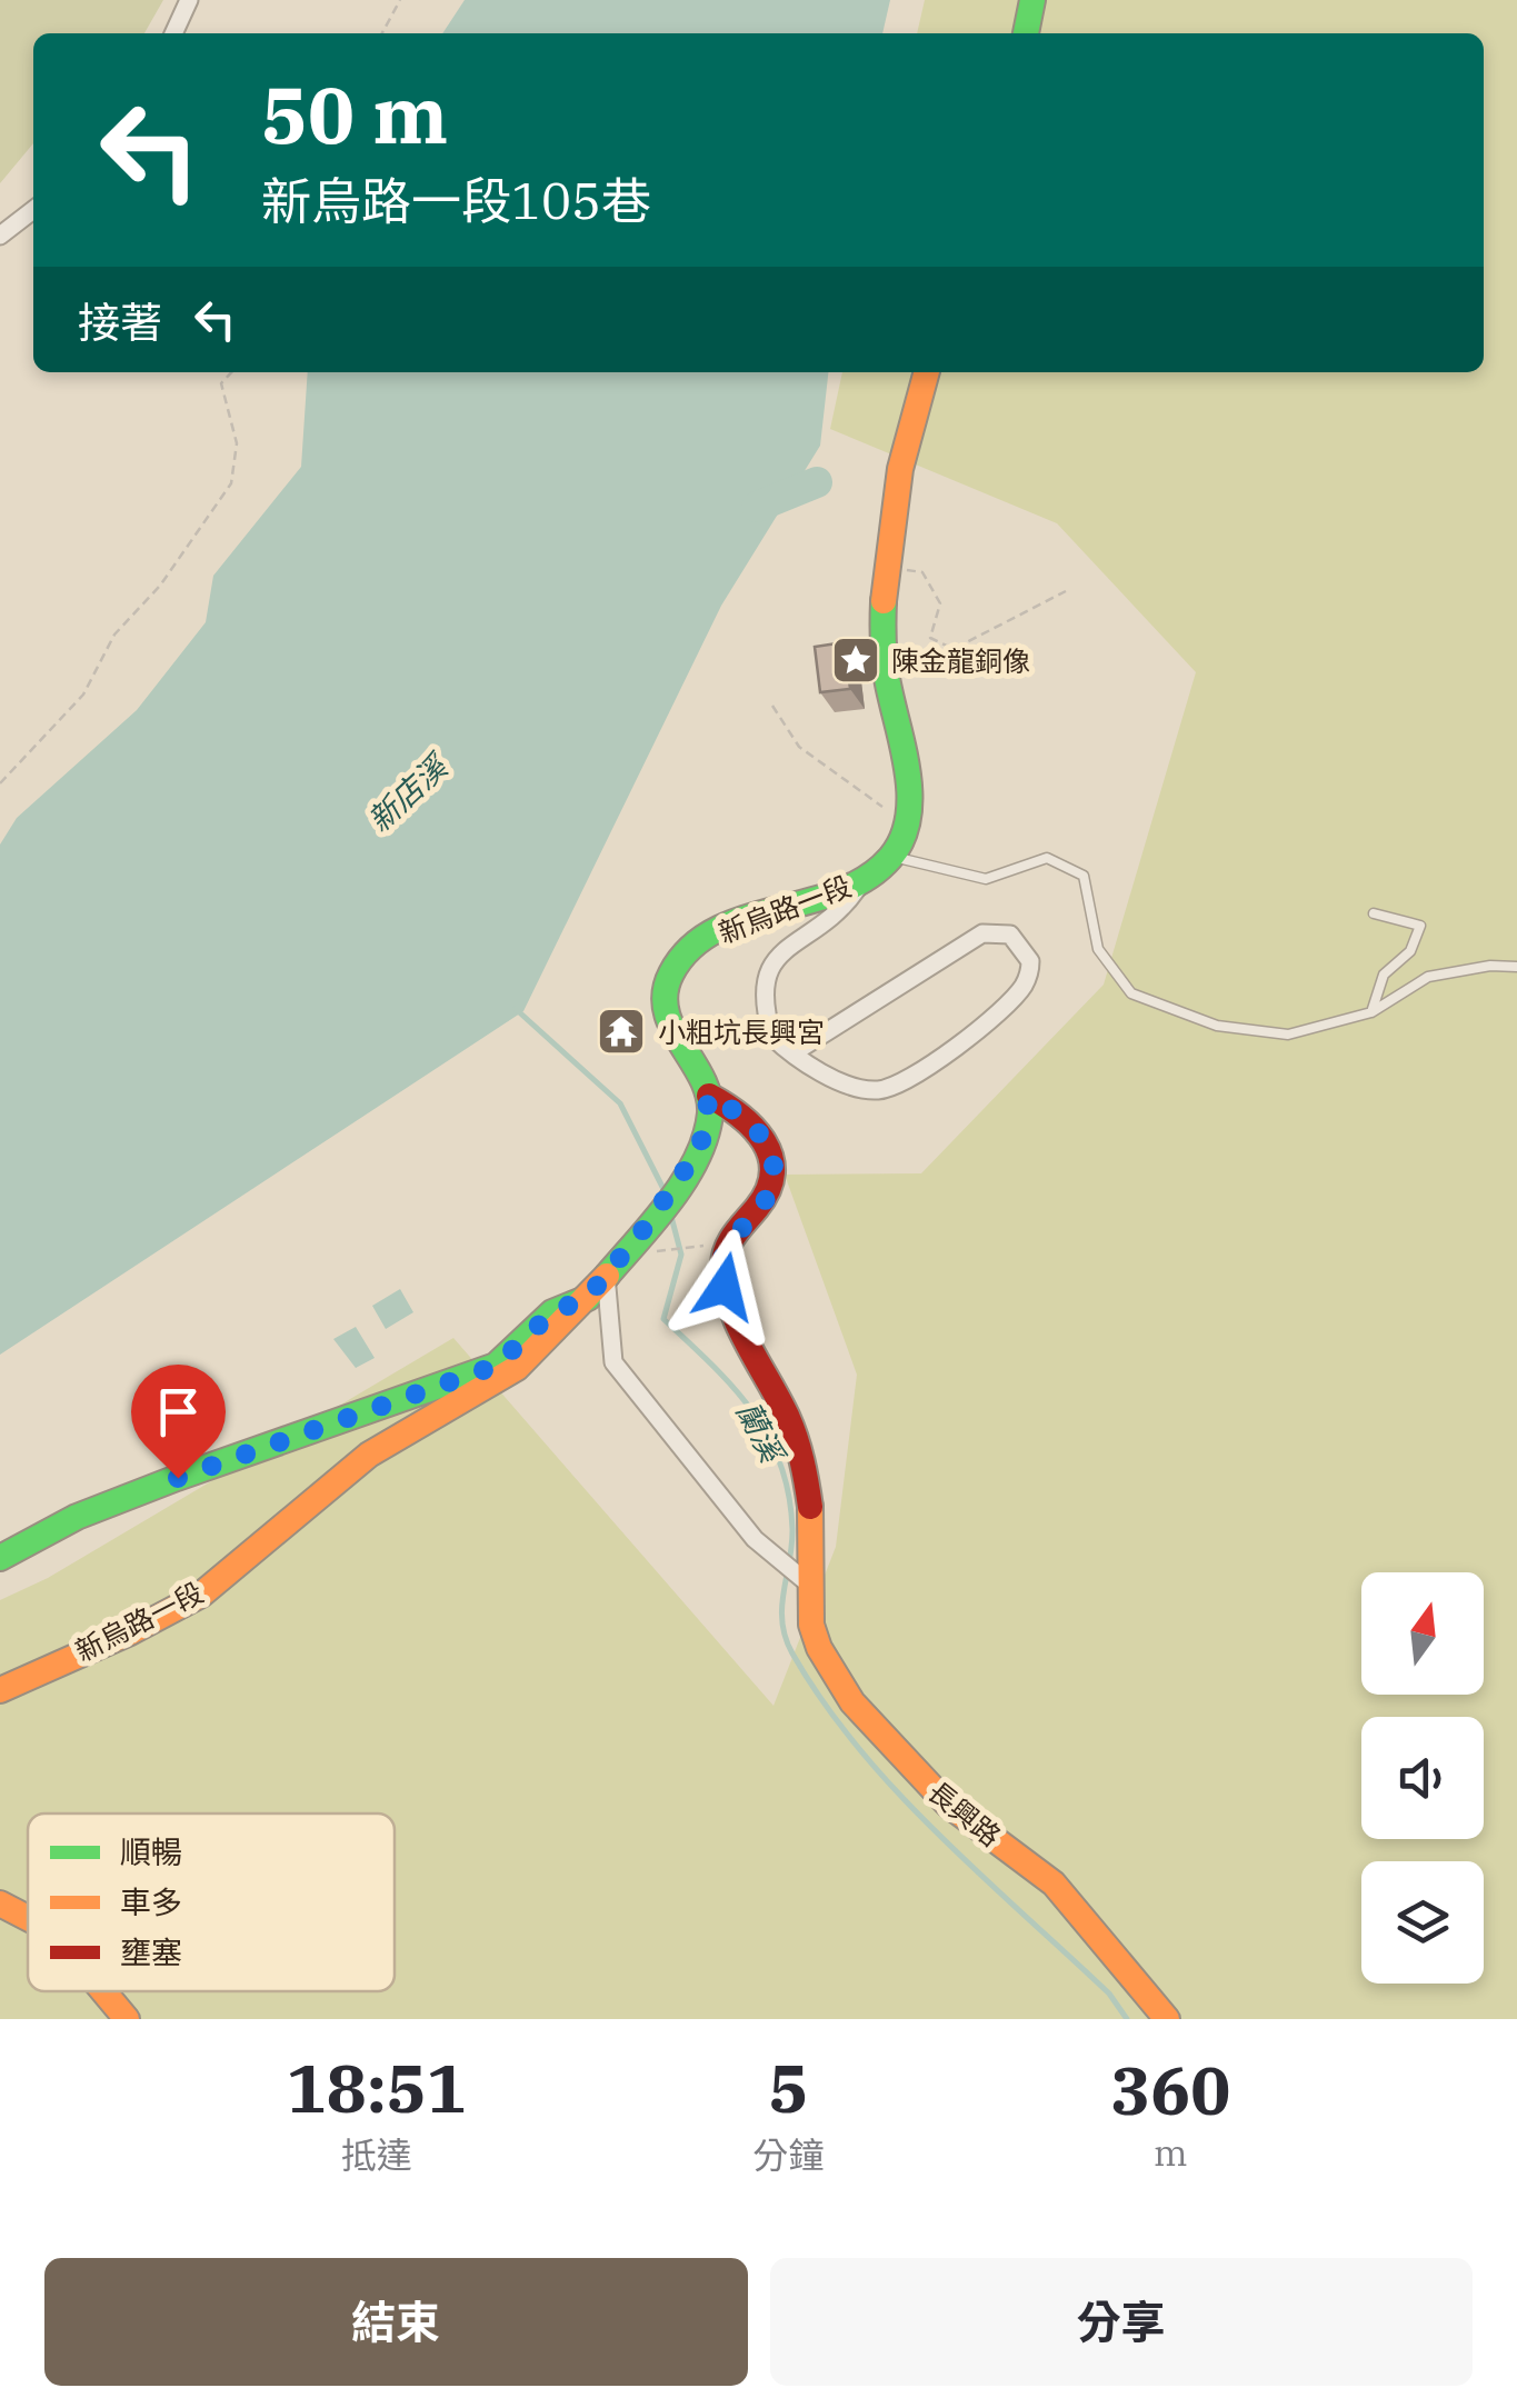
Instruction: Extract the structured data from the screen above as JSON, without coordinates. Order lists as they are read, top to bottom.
{
  "streets": {
    "main road": ["新烏路一段", "長興路"]
  },
  "crossings": [
    ["新烏路一段", "長興路"]
  ],
  "water": ["新店溪", "蘭溪"],
  "places": {
    "place": ["陳金龍銅像"],
    "temple": ["小粗坑長興宮"]
  },
  "legend": ["順暢", "車多", "壅塞"],
  "north": "top",
  "page": {
    "turn": ["50 m", "新烏路一段105巷"],
    "then": "接著",
    "eta": [
      "18:51",
      "抵達",
      "5",
      "分鐘",
      "360",
      "m"
    ],
    "buttons": ["結束", "分享"]
  }
}
